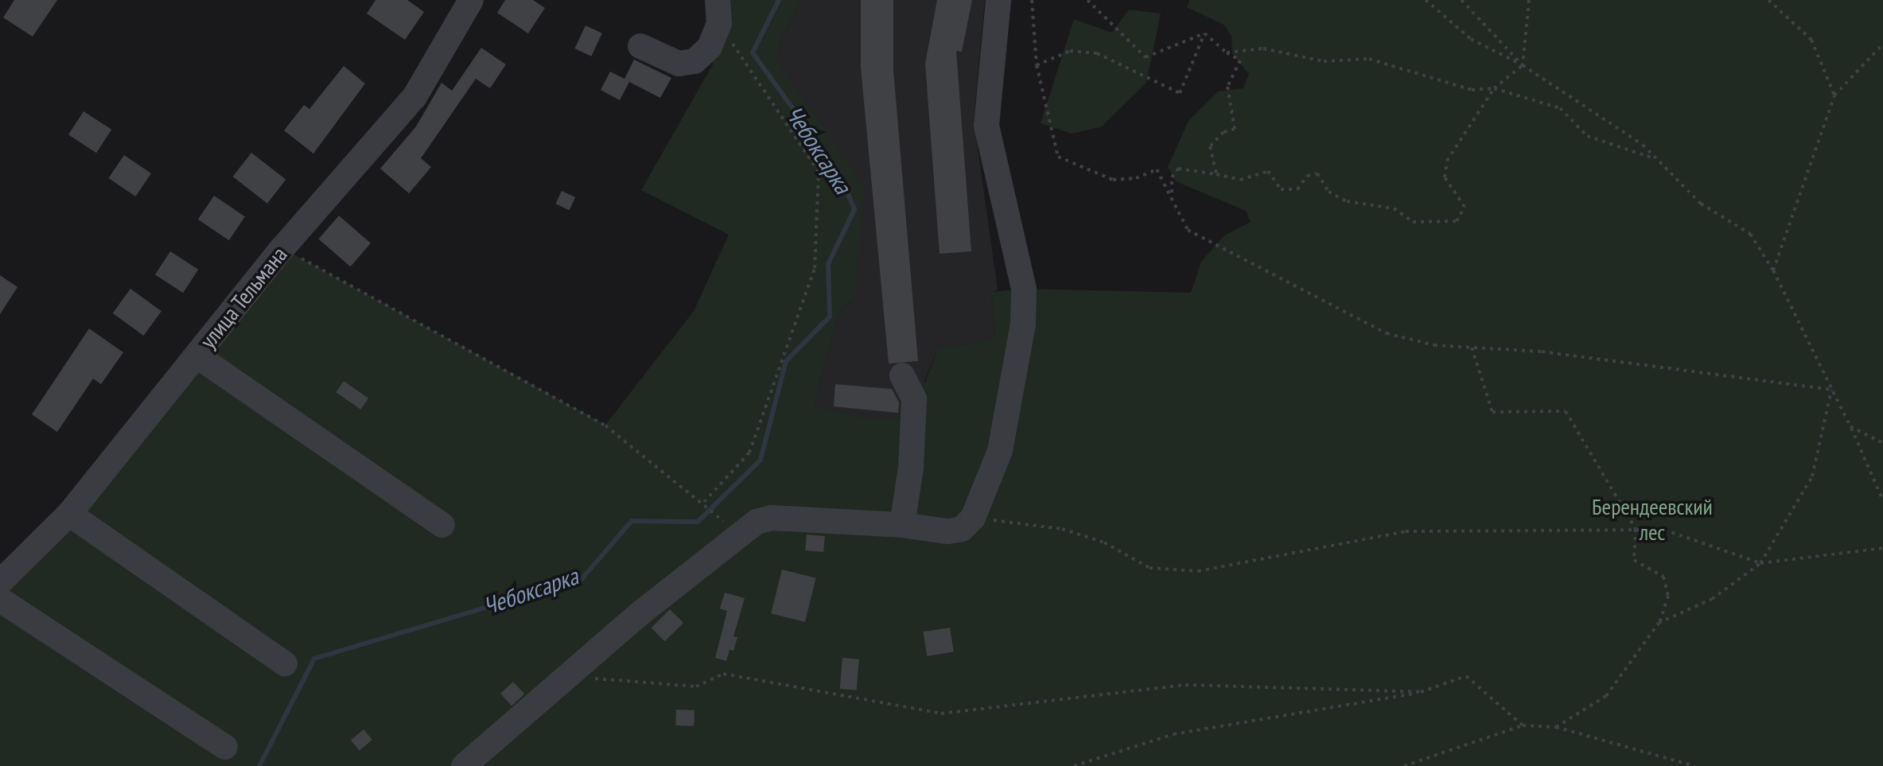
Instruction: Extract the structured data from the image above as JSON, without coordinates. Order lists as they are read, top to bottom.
{
  "streets": {
    "street": ["улица Тельмана"]
  },
  "water": ["Чебоксарка"],
  "parks": ["Берендеевский лес"]
}
